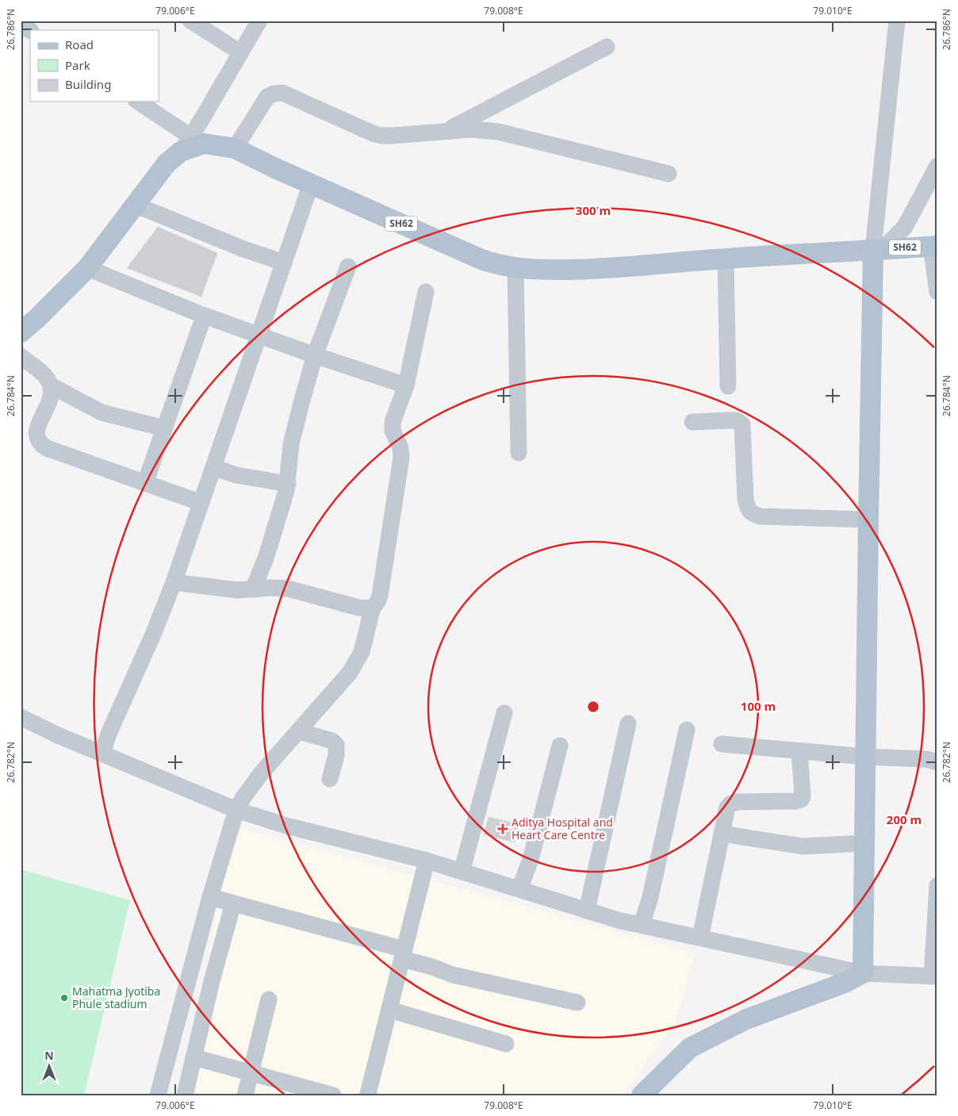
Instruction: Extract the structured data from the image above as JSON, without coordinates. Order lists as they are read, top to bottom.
{
  "streets": {
    "main road": ["SH62"]
  },
  "places": {
    "health": ["Aditya Hospital and Heart Care Centre"],
    "other": ["Mahatma Jyotiba Phule stadium"]
  },
  "legend": ["Road", "Park", "Building"],
  "north": "top",
  "coordinates": [
    "79.006°E",
    "79.008°E",
    "79.010°E",
    "26.786°N",
    "26.784°N",
    "26.782°N"
  ],
  "rings": ["300 m", "100 m", "200 m"]
}
